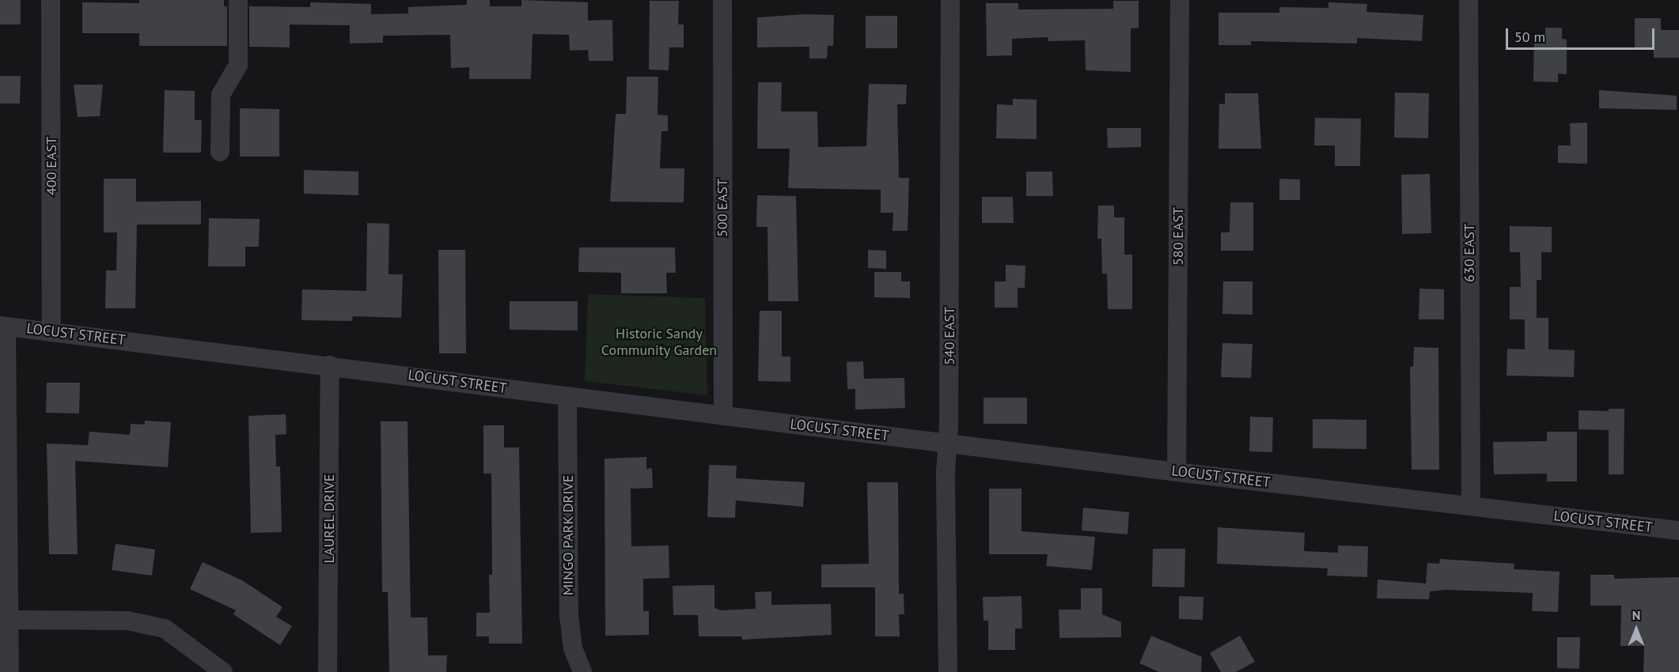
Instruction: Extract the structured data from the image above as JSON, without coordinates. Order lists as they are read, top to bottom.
{
  "streets": {
    "street": [
      "400 EAST",
      "500 EAST",
      "580 EAST",
      "630 EAST",
      "LOCUST STREET",
      "540 EAST",
      "LAUREL DRIVE",
      "MINGO PARK DRIVE"
    ]
  },
  "crossings": [
    ["400 EAST", "LOCUST STREET"],
    ["500 EAST", "LOCUST STREET"],
    ["580 EAST", "LOCUST STREET"],
    ["630 EAST", "LOCUST STREET"],
    ["LOCUST STREET", "540 EAST"],
    ["LOCUST STREET", "LAUREL DRIVE"],
    ["LOCUST STREET", "MINGO PARK DRIVE"]
  ],
  "parks": ["Historic Sandy Community Garden"],
  "scale_bar": "50 m",
  "north": "top"
}
